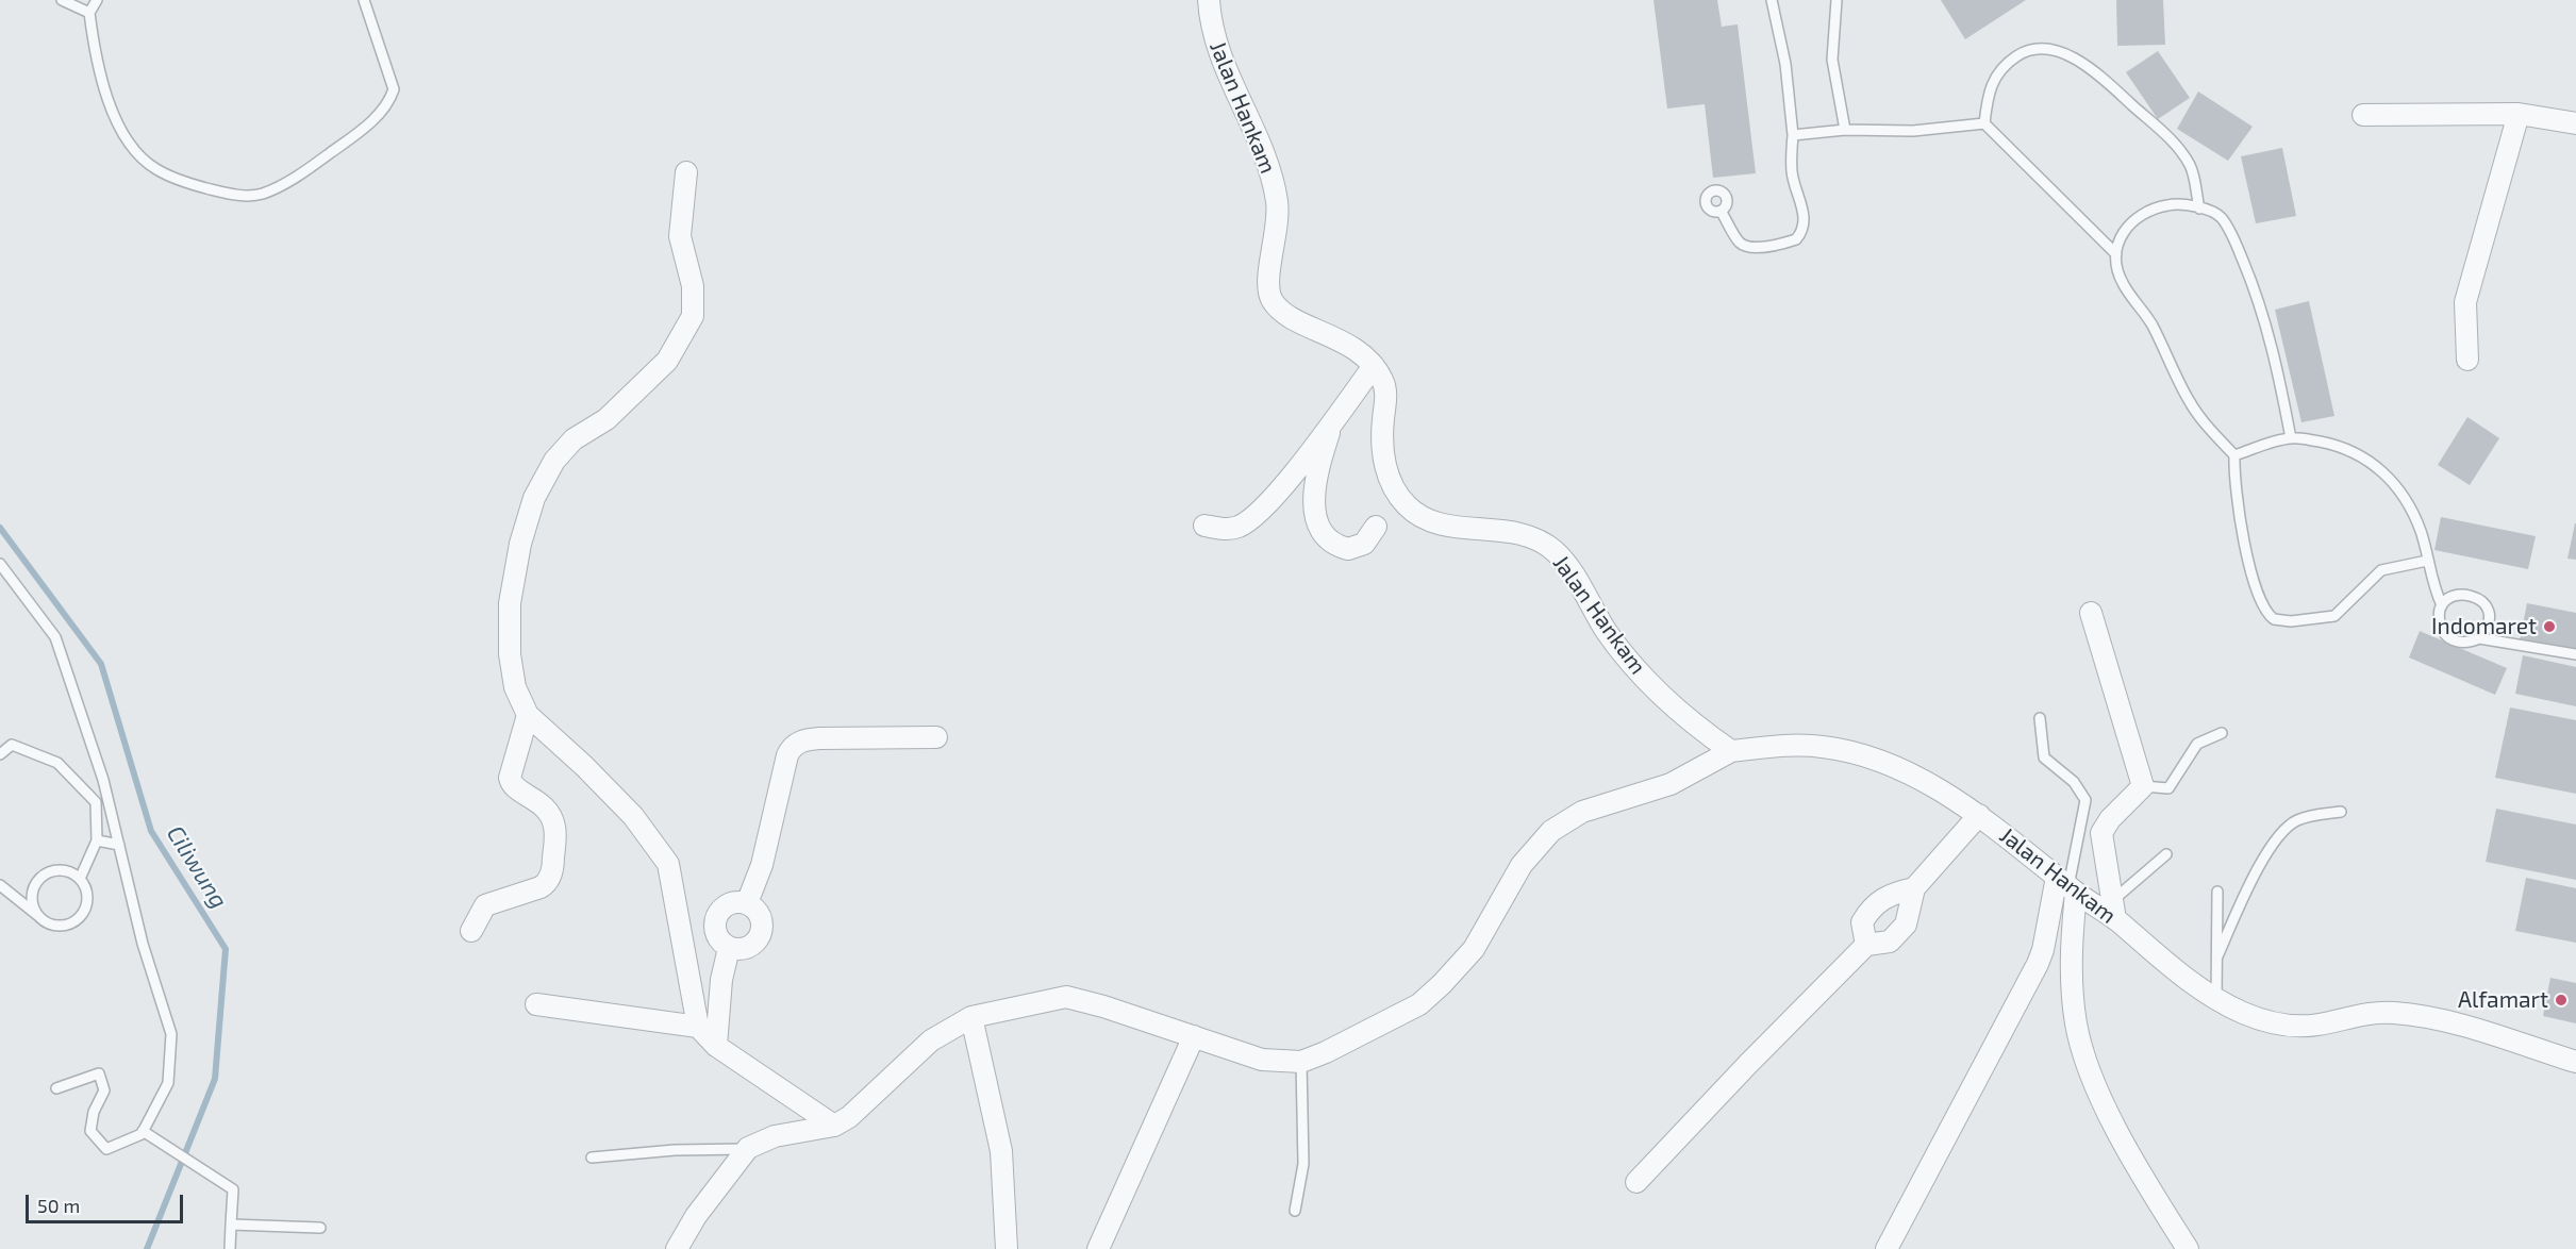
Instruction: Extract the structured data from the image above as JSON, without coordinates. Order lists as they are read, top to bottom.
{
  "streets": {
    "street": ["Jalan Hankam"]
  },
  "water": ["Ciliwung"],
  "places": ["Indomaret", "Alfamart"],
  "scale_bar": "50 m"
}
